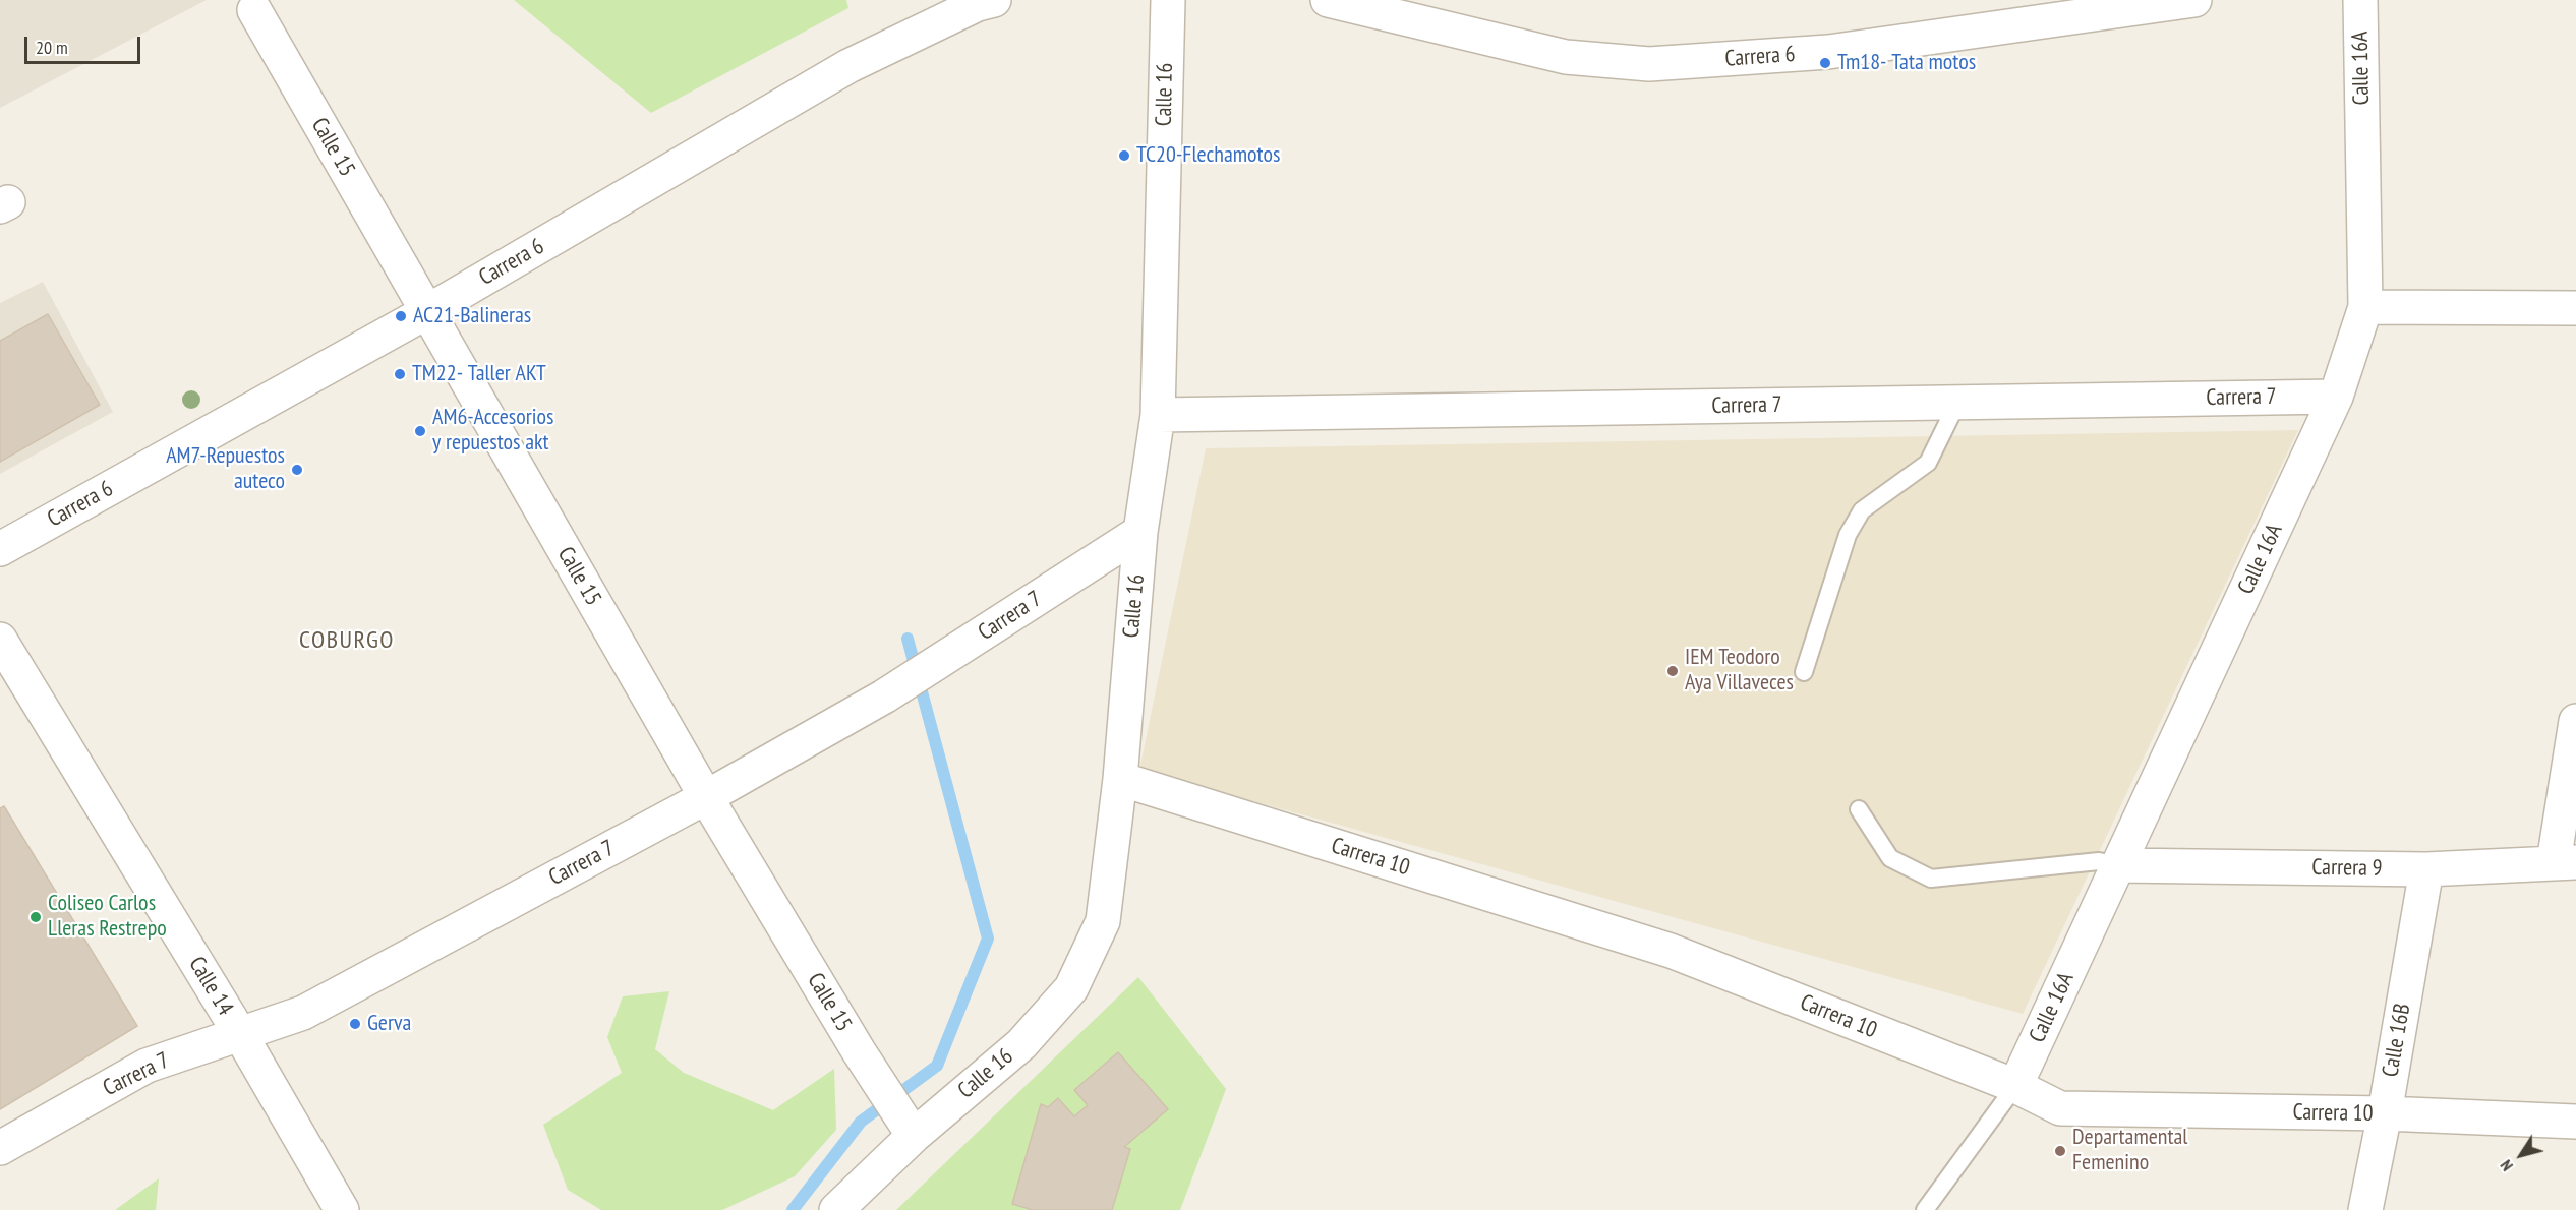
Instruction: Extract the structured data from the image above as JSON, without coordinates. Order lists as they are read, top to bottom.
{
  "streets": {
    "street": [
      "Carrera 6",
      "Calle 16A",
      "Calle 16",
      "Calle 15",
      "Carrera 7",
      "Carrera 10",
      "Carrera 9",
      "Calle 14",
      "Calle 16B"
    ]
  },
  "crossings": [
    ["Carrera 6", "Calle 15"],
    ["Calle 16A", "Carrera 7"],
    ["Calle 16A", "Carrera 10"],
    ["Calle 16A", "Carrera 9"],
    ["Calle 16", "Calle 15"],
    ["Calle 16", "Carrera 7"],
    ["Calle 16", "Carrera 10"],
    ["Calle 15", "Carrera 7"],
    ["Carrera 7", "Calle 14"],
    ["Carrera 10", "Calle 16B"],
    ["Carrera 9", "Calle 16B"]
  ],
  "districts": ["COBURGO"],
  "places": [
    "Tm18- Tata motos",
    "TC20-Flechamotos",
    "AC21-Balineras",
    "TM22- Taller AKT",
    "AM6-Accesorios y repuestos akt",
    "AM7-Repuestos auteco",
    "IEM Teodoro Aya Villaveces",
    "Coliseo Carlos Lleras Restrepo",
    "Gerva",
    "Departamental Femenino"
  ],
  "scale_bar": "20 m",
  "north": "bottom left"
}
